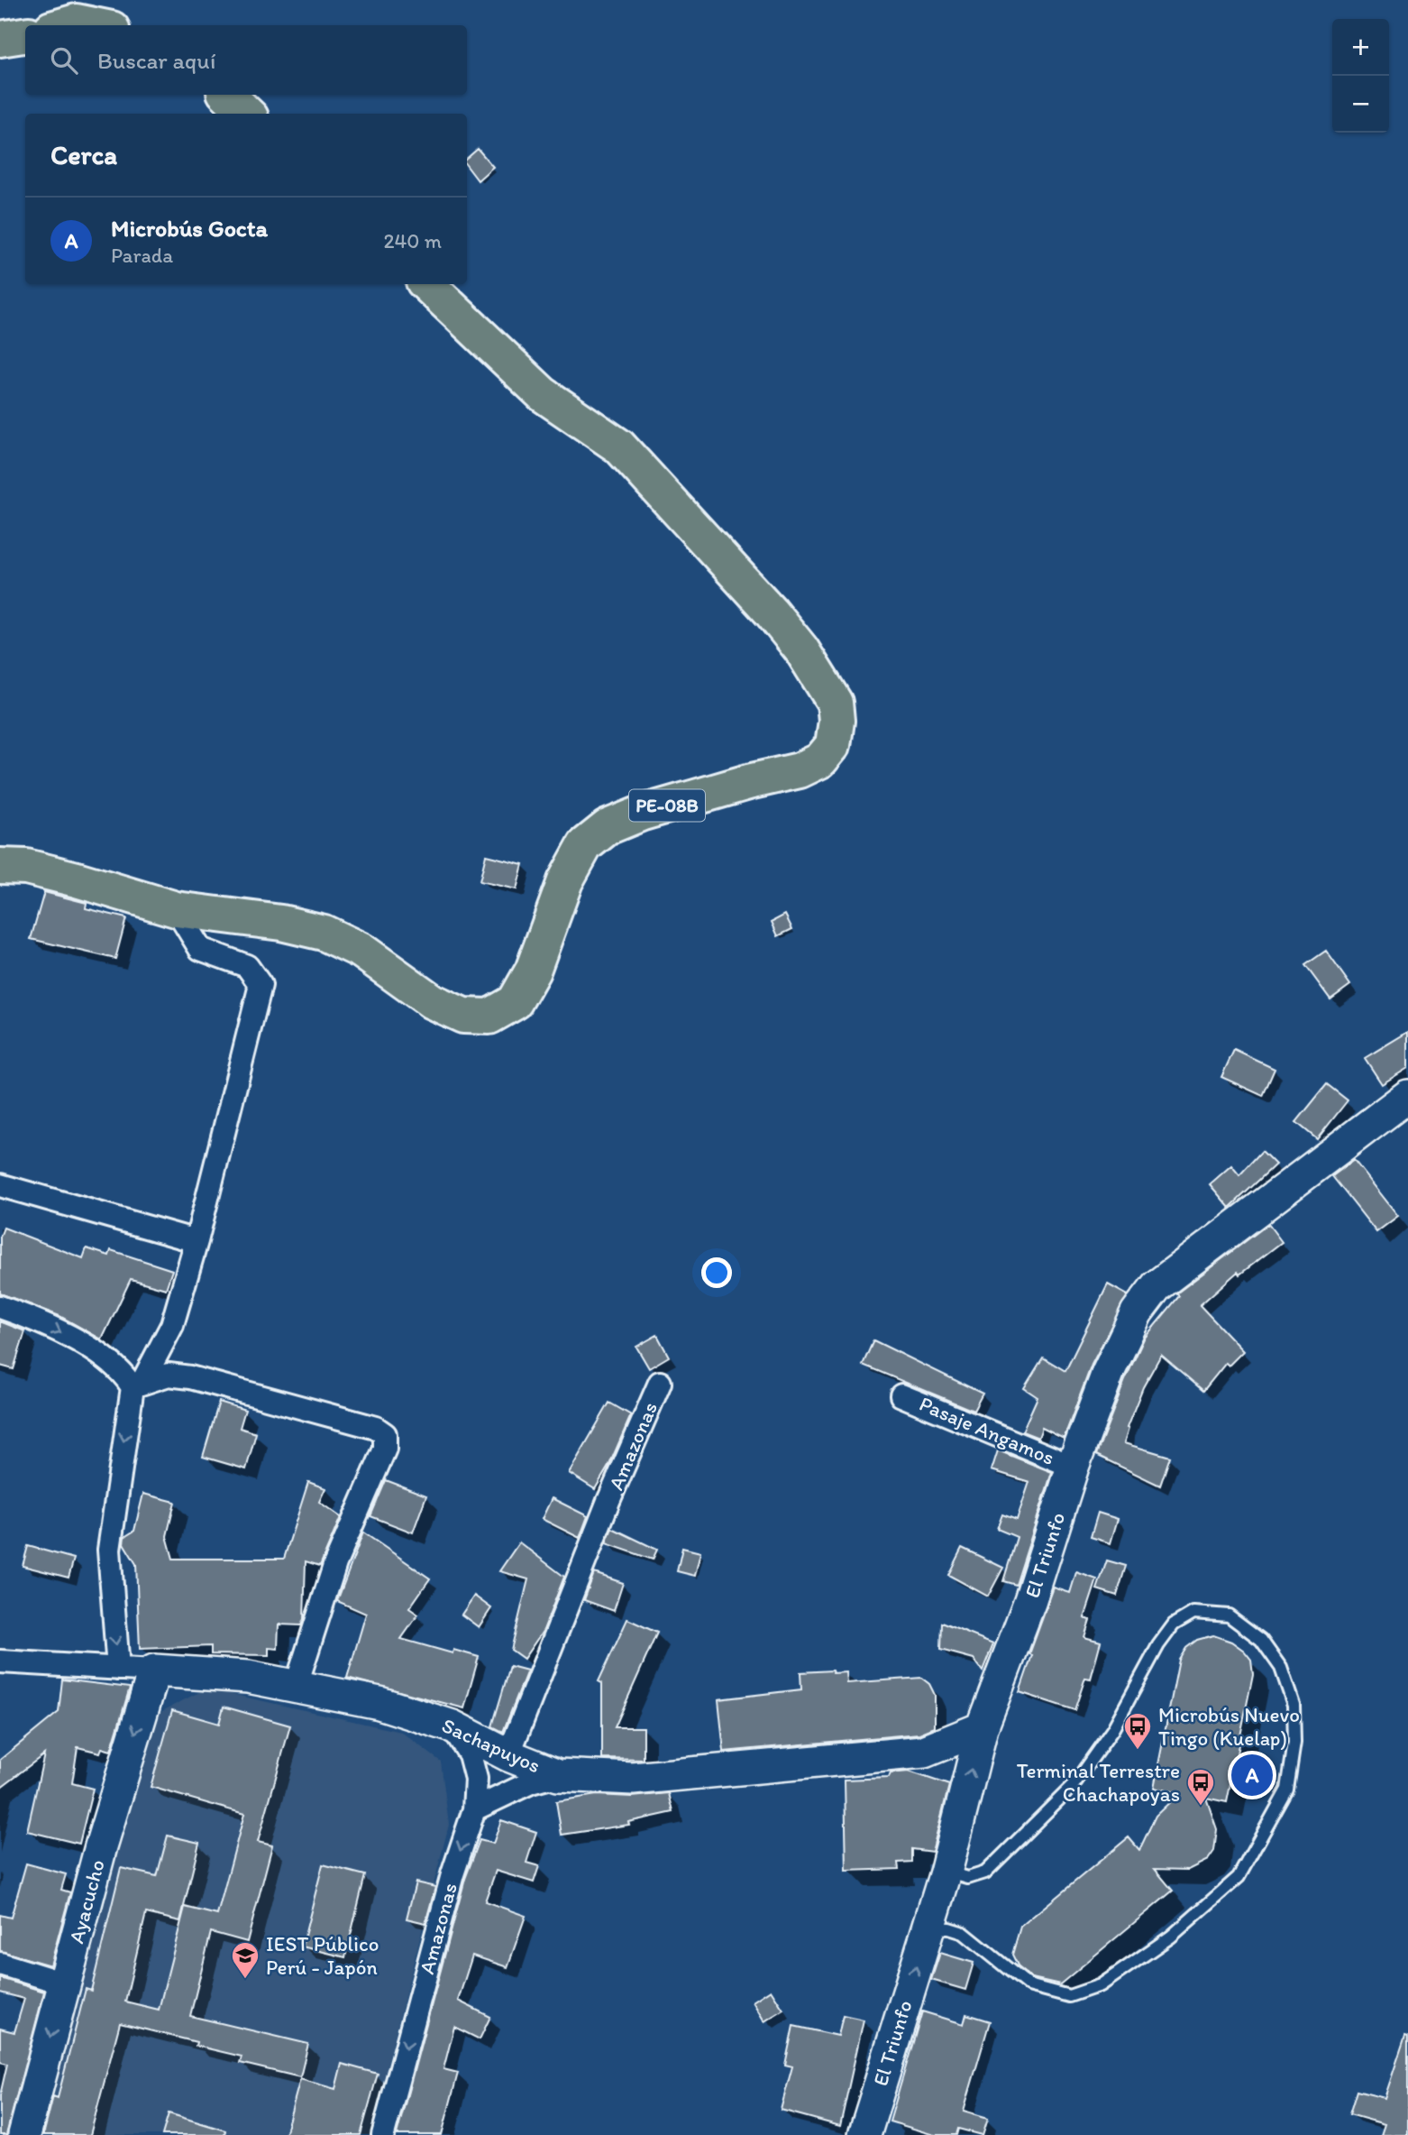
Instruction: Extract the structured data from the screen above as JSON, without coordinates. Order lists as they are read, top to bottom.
{
  "streets": {
    "highway": ["PE-08B"],
    "main road": ["El Triunfo", "Sachapuyos", "Ayacucho"],
    "street": ["Pasaje Angamos", "Amazonas"]
  },
  "crossings": [
    ["Pasaje Angamos", "El Triunfo"],
    ["Amazonas", "Sachapuyos"],
    ["El Triunfo", "Sachapuyos"],
    ["Sachapuyos", "Ayacucho"]
  ],
  "one_way": ["Amazonas", "Ayacucho"],
  "places": {
    "bus stop": ["Microbús Nuevo Tingo (Kuelap)", "Terminal Terrestre Chachapoyas"],
    "school or university": ["IEST Público Perú - Japón"]
  },
  "page": {
    "map_buttons": ["+", "−"],
    "search": "Buscar aquí",
    "heading": "Cerca",
    "list": [
      {
        "mark": "A",
        "name": "Microbús Gocta",
        "note": "Parada",
        "value": "240 m"
      }
    ],
    "pins": "A"
  }
}
